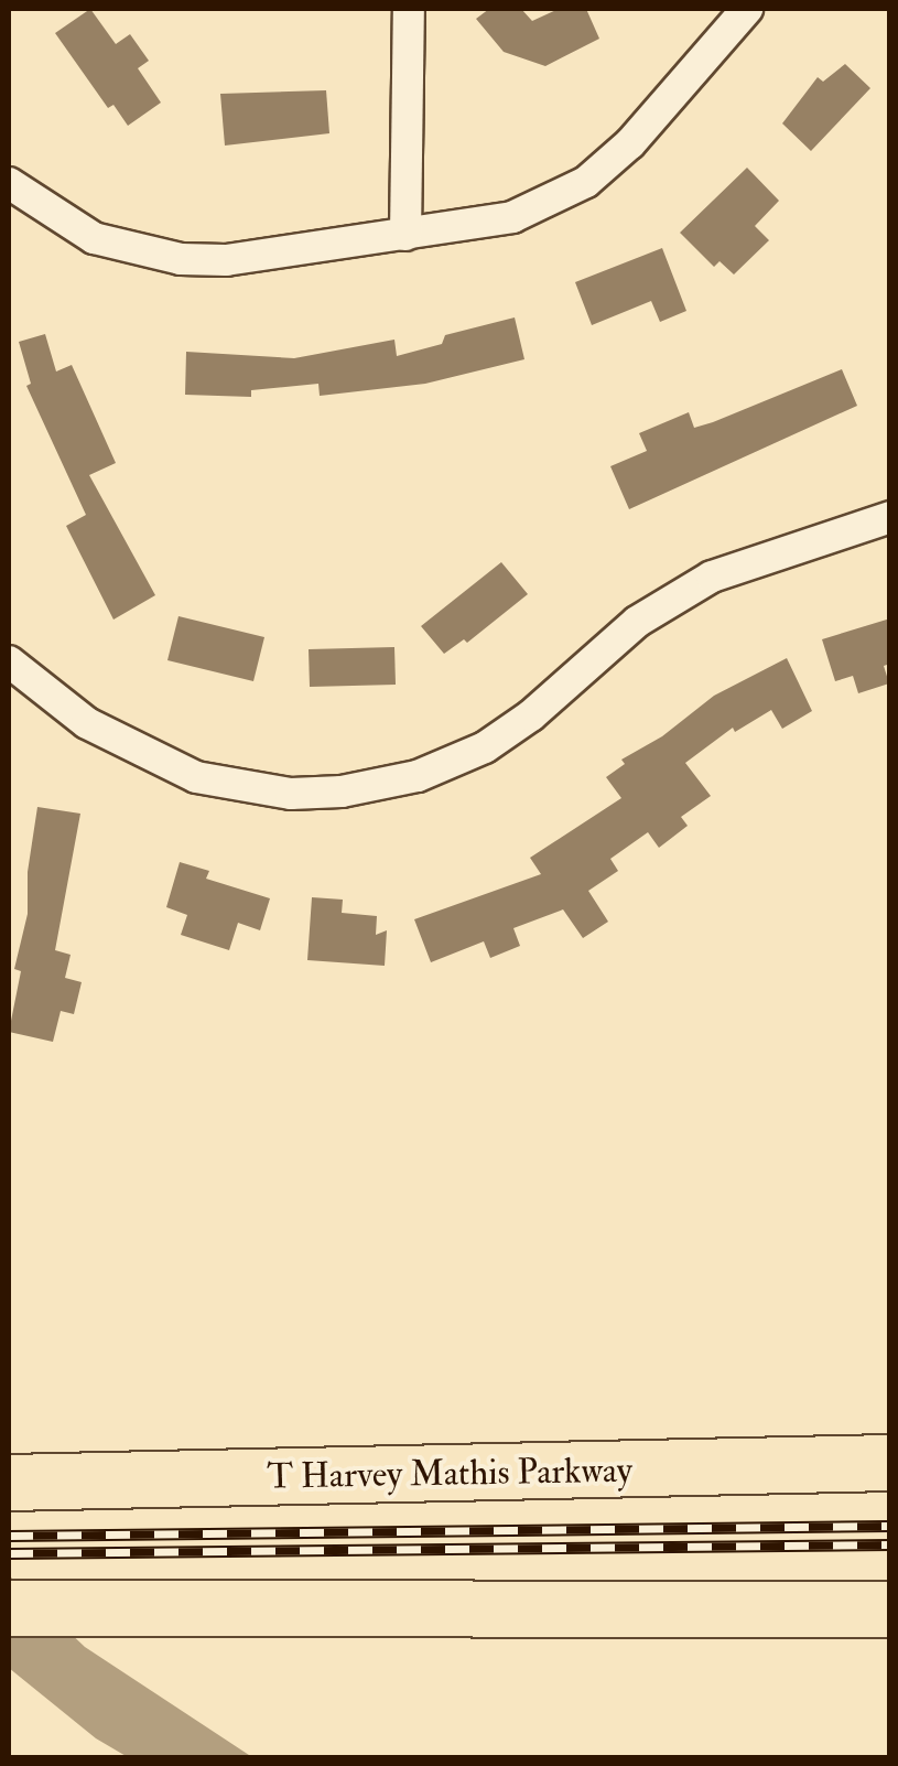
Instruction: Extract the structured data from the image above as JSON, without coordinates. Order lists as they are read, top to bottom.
{
  "streets": {
    "highway": ["T Harvey Mathis Parkway"]
  }
}
